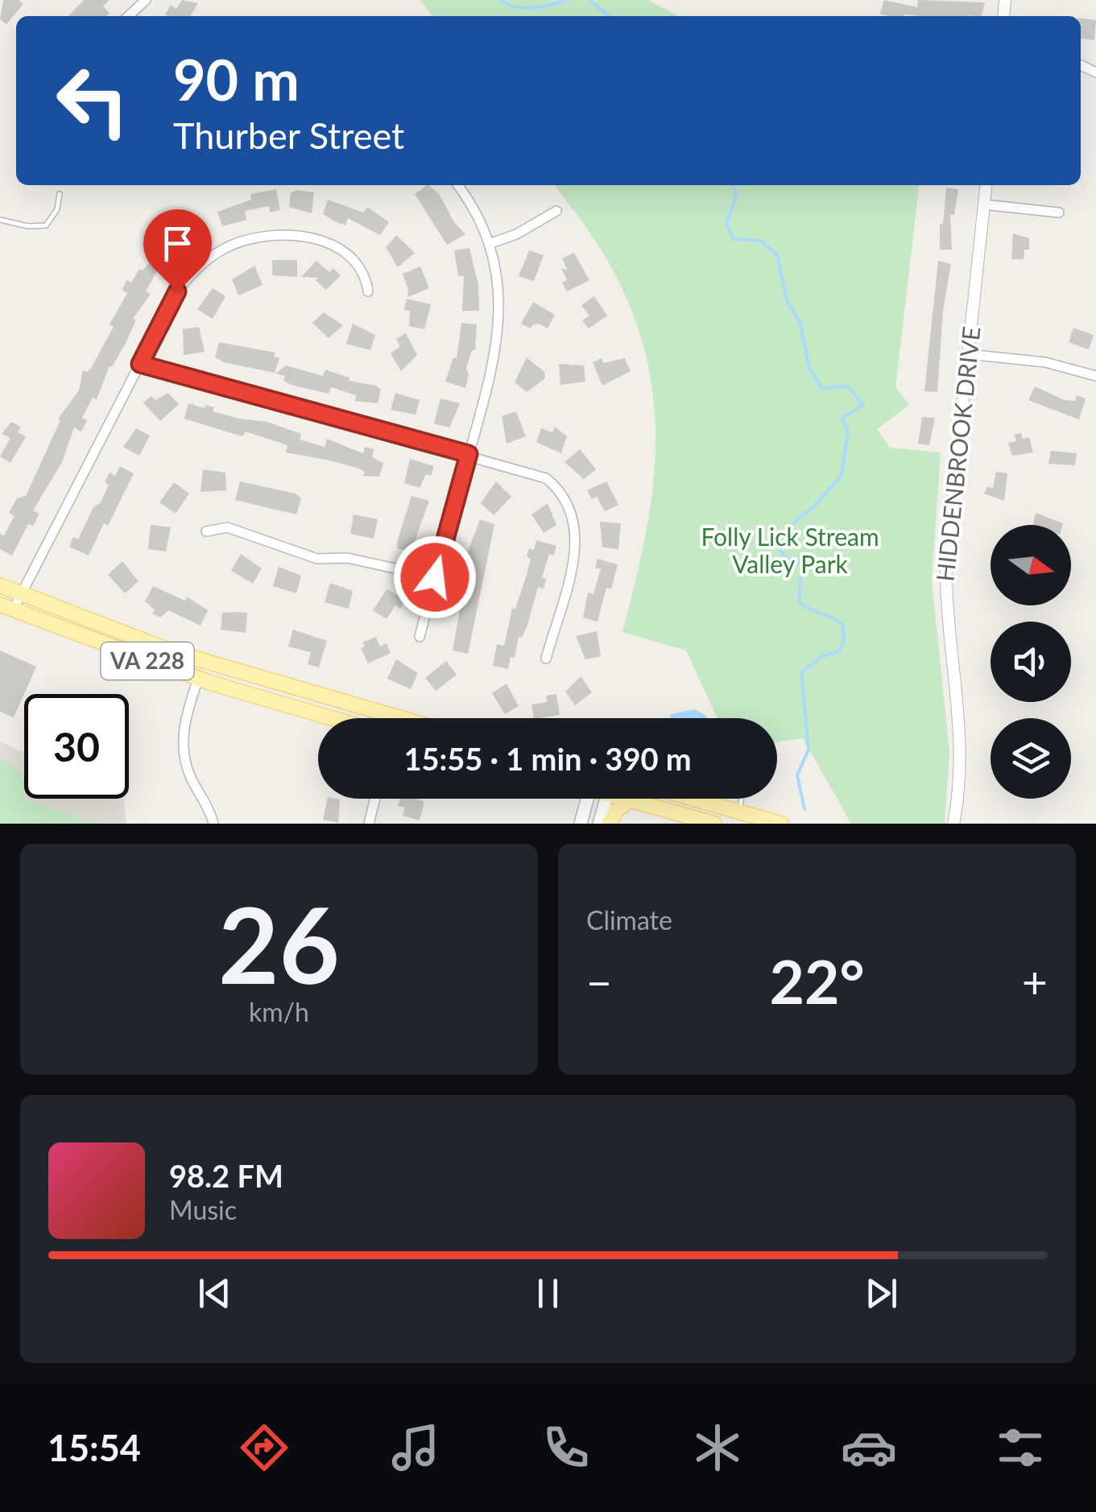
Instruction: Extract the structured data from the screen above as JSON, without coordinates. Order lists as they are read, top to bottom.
{
  "streets": {
    "main road": ["VA 228"],
    "street": ["HIDDENBROOK DRIVE"]
  },
  "parks": ["Folly Lick Stream Valley Park"],
  "north": "right",
  "page": {
    "turn": ["90 m", "Thurber Street"],
    "limit": "30",
    "trip": "15:55 · 1 min · 390 m",
    "tile": [
      ["26", "km/h"],
      "Climate"
    ],
    "heat": ["−", "22°", "+"],
    "song": ["98.2 FM", "Music"],
    "tabs": "15:54"
  }
}
